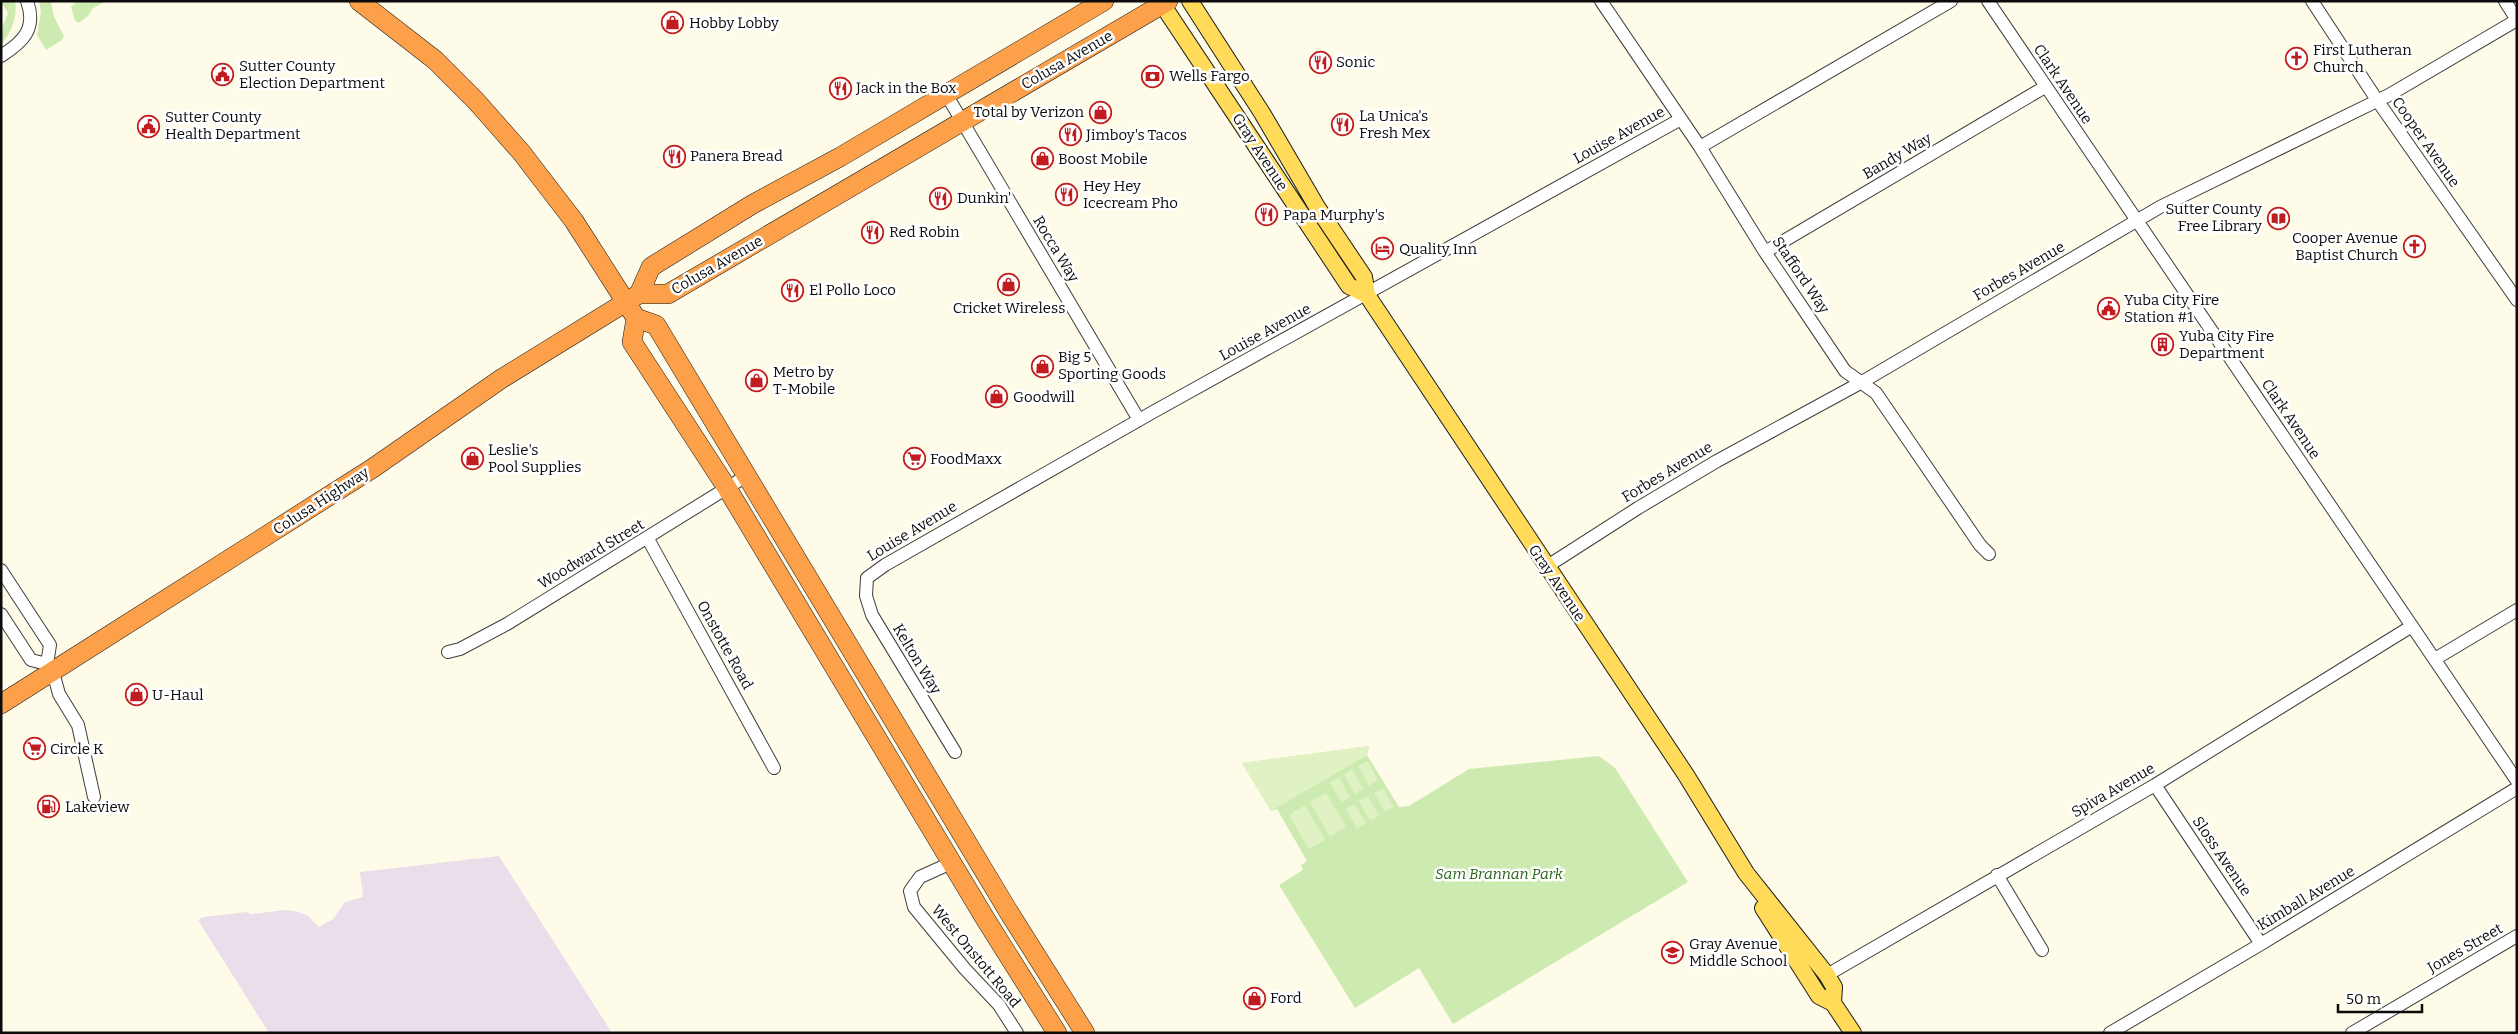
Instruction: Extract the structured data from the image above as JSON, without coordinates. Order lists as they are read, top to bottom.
{
  "streets": {
    "highway": ["Colusa Avenue", "Colusa Highway"],
    "main road": ["Gray Avenue"],
    "street": [
      "Clark Avenue",
      "Louise Avenue",
      "Cooper Avenue",
      "Bandy Way",
      "Rocca Way",
      "Forbes Avenue",
      "Stafford Way",
      "Woodward Street",
      "Onstotte Road",
      "Kelton Way",
      "Spiva Avenue",
      "Sloss Avenue",
      "Kimball Avenue",
      "Jones Street",
      "West Onstott Road"
    ]
  },
  "crossings": [
    ["Colusa Avenue", "Gray Avenue"],
    ["Colusa Avenue", "Rocca Way"],
    ["Colusa Avenue", "Colusa Highway"],
    ["Clark Avenue", "Bandy Way"],
    ["Clark Avenue", "Forbes Avenue"],
    ["Clark Avenue", "Spiva Avenue"],
    ["Louise Avenue", "Gray Avenue"],
    ["Louise Avenue", "Rocca Way"],
    ["Louise Avenue", "Stafford Way"],
    ["Louise Avenue", "Kelton Way"],
    ["Cooper Avenue", "Forbes Avenue"],
    ["Gray Avenue", "Forbes Avenue"],
    ["Gray Avenue", "Spiva Avenue"],
    ["Bandy Way", "Stafford Way"],
    ["Forbes Avenue", "Stafford Way"],
    ["Woodward Street", "Onstotte Road"],
    ["Spiva Avenue", "Sloss Avenue"],
    ["Sloss Avenue", "Kimball Avenue"]
  ],
  "parks": ["Sam Brannan Park"],
  "places": {
    "shop": [
      "Hobby Lobby",
      "Total by Verizon",
      "Boost Mobile",
      "Cricket Wireless",
      "Big 5 Sporting Goods",
      "Metro by T-Mobile",
      "Goodwill",
      "Leslie's Pool Supplies",
      "U-Haul",
      "Ford"
    ],
    "church": ["First Lutheran Church", "Cooper Avenue Baptist Church"],
    "restaurant": [
      "Sonic",
      "Jack in the Box",
      "La Unica's Fresh Mex",
      "Jimboy's Tacos",
      "Panera Bread",
      "Hey Hey Icecream Pho",
      "Dunkin'",
      "Papa Murphy's",
      "Red Robin",
      "El Pollo Loco"
    ],
    "public building": ["Sutter County Election Department", "Sutter County Health Department", "Yuba City Fire Station #1"],
    "bank": ["Wells Fargo"],
    "library": ["Sutter County Free Library"],
    "hotel": ["Quality Inn"],
    "building": ["Yuba City Fire Department"],
    "supermarket": ["FoodMaxx", "Circle K"],
    "fuel station": ["Lakeview"],
    "school or university": ["Gray Avenue Middle School"]
  },
  "scale_bar": "50 m"
}
